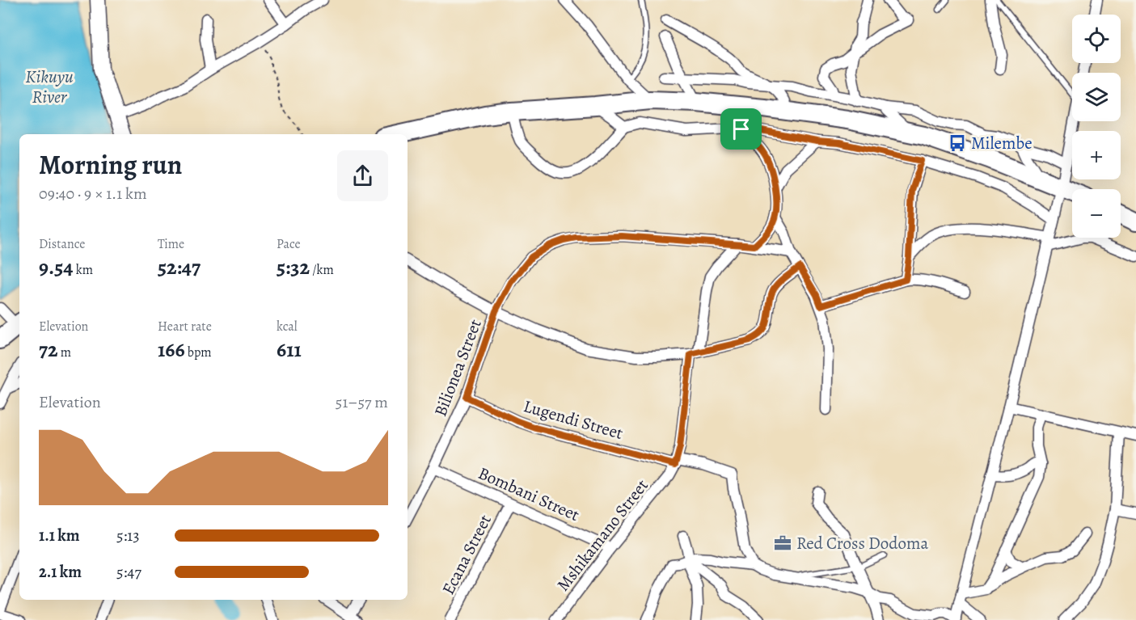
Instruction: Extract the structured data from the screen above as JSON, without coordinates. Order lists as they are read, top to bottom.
{
  "streets": {
    "street": [
      "Bilionea Street",
      "Lugendi Street",
      "Bombani Street",
      "Mshikamano Street",
      "Ecana Street"
    ]
  },
  "crossings": [
    ["Bilionea Street", "Lugendi Street"],
    ["Bilionea Street", "Bombani Street"],
    ["Bilionea Street", "Mshikamano Street"],
    ["Lugendi Street", "Mshikamano Street"],
    ["Bombani Street", "Mshikamano Street"],
    ["Bombani Street", "Ecana Street"]
  ],
  "water": ["Kikuyu River"],
  "places": {
    "bus stop": ["Milembe"],
    "office": ["Red Cross Dodoma"]
  },
  "page": {
    "map_buttons": ["+", "−"],
    "heading": ["Morning run", "09:40 · 9 × 1.1 km"],
    "stats": [
      ["Distance", "9.54 km"],
      ["Time", "52:47"],
      ["Pace", "5:32 /km"],
      ["Elevation", "72 m"],
      ["Heart rate", "166 bpm"],
      ["kcal", "611"]
    ],
    "chart": ["Elevation", "51–57 m"],
    "list": [
      {
        "name": "1.1 km",
        "note": "5:13"
      },
      {
        "name": "2.1 km",
        "note": "5:47"
      }
    ]
  }
}
